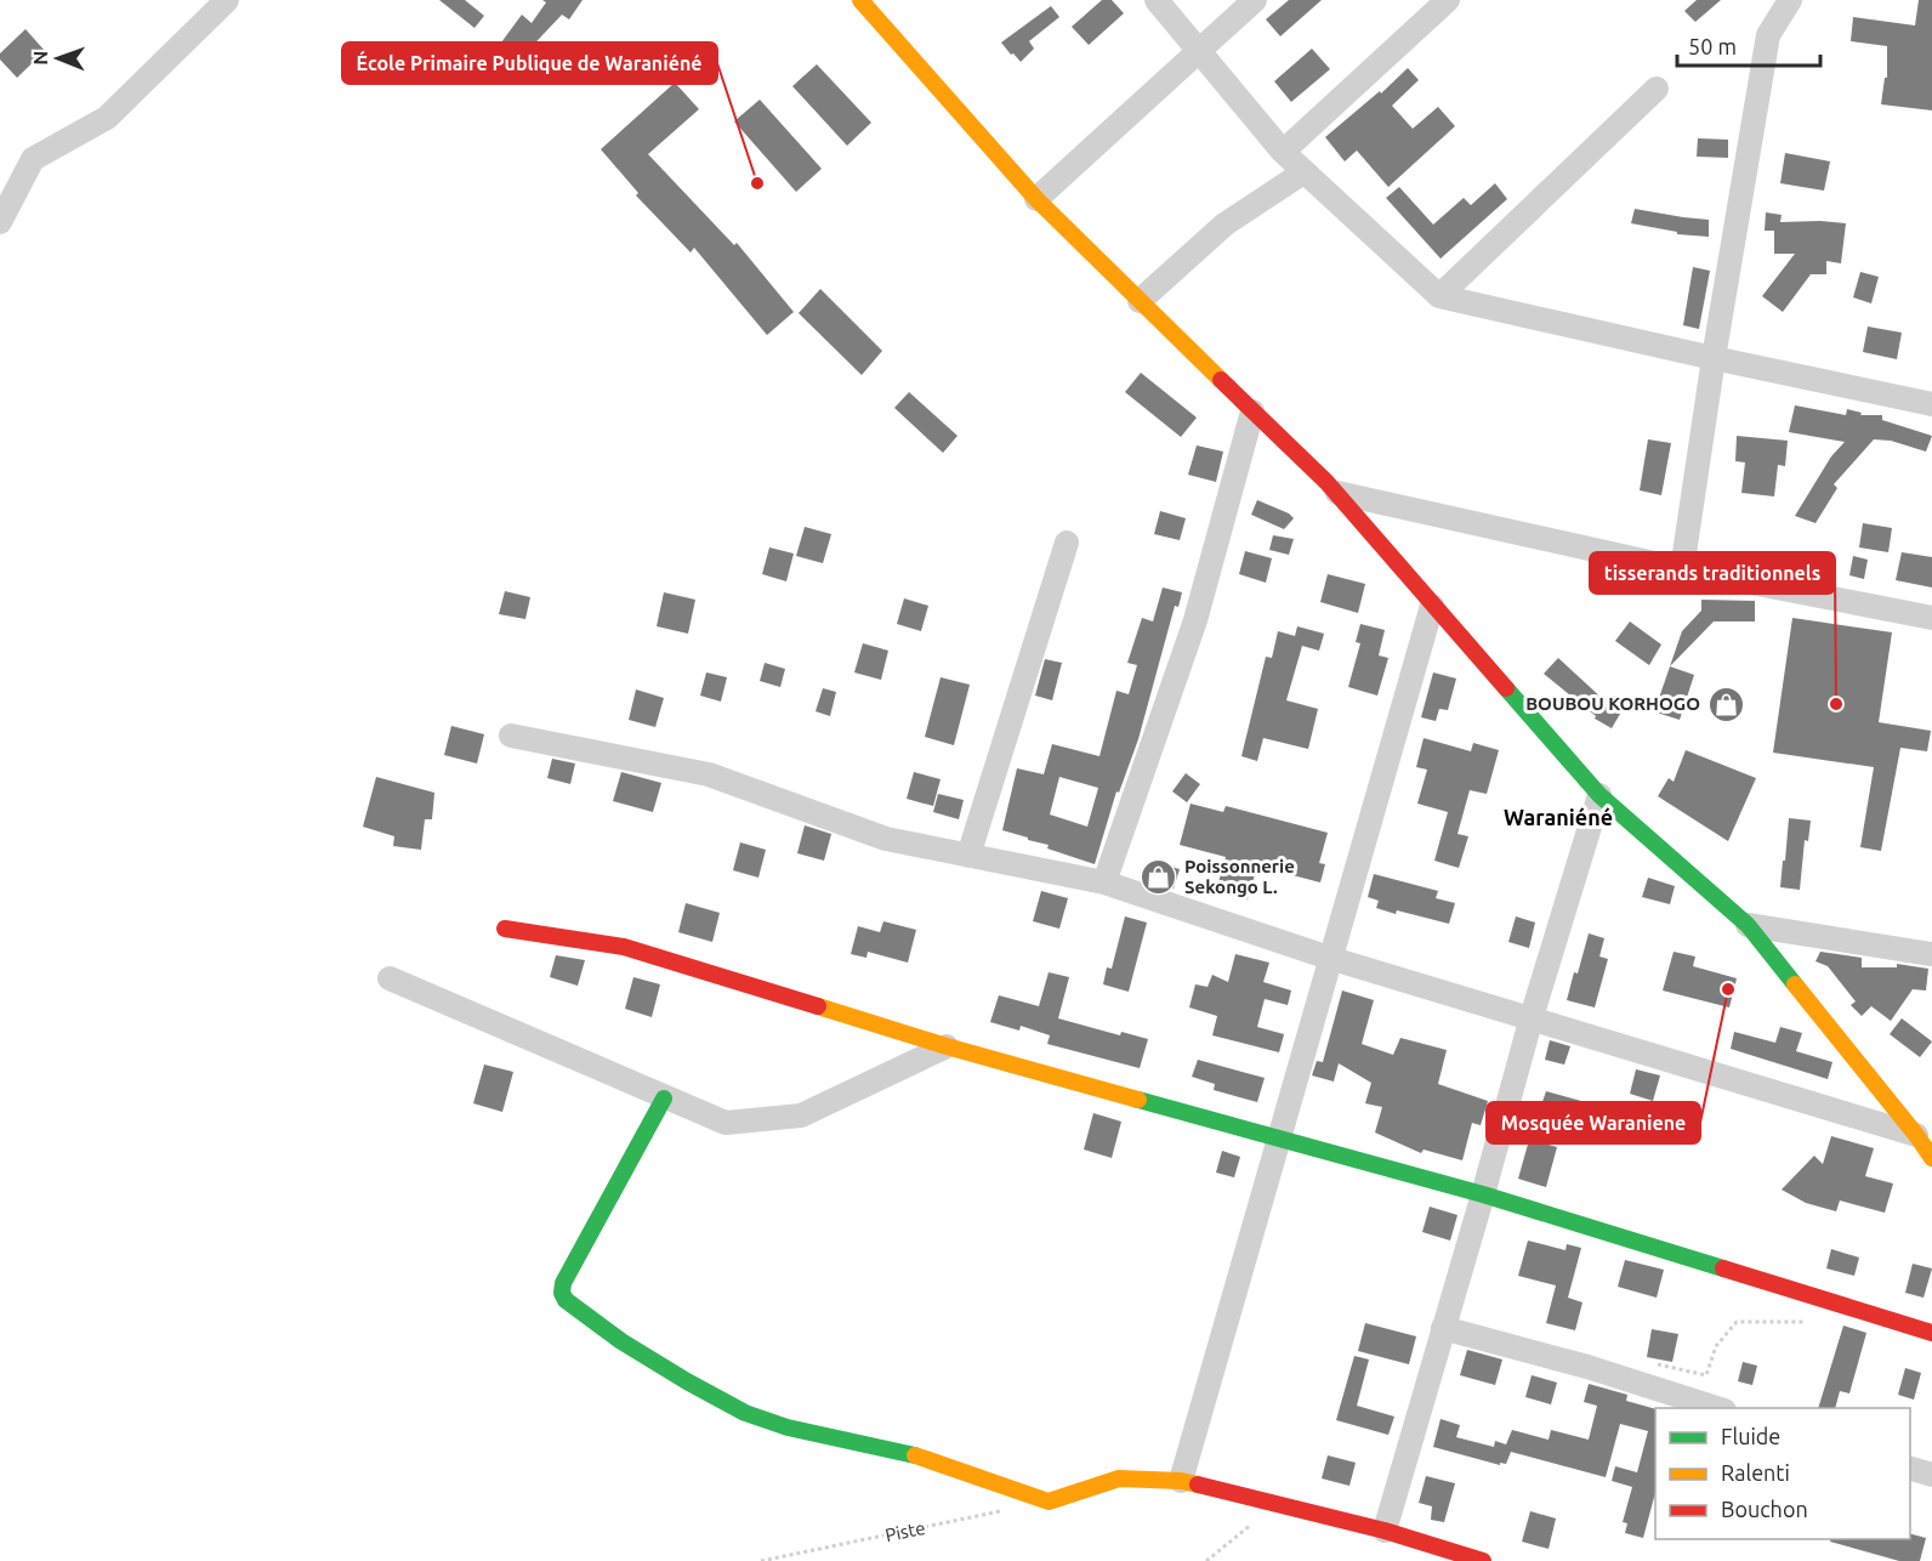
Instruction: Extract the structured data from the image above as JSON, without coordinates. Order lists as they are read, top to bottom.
{
  "streets": {
    "path": ["Piste"]
  },
  "districts": ["Waraniéné"],
  "places": {
    "other": ["École Primaire Publique de Waraniéné", "tisserands traditionnels", "Mosquée Waraniene"],
    "shop": ["BOUBOU KORHOGO", "Poissonnerie Sekongo L."]
  },
  "legend": ["Fluide", "Ralenti", "Bouchon"],
  "scale_bar": "50 m",
  "north": "left"
}
